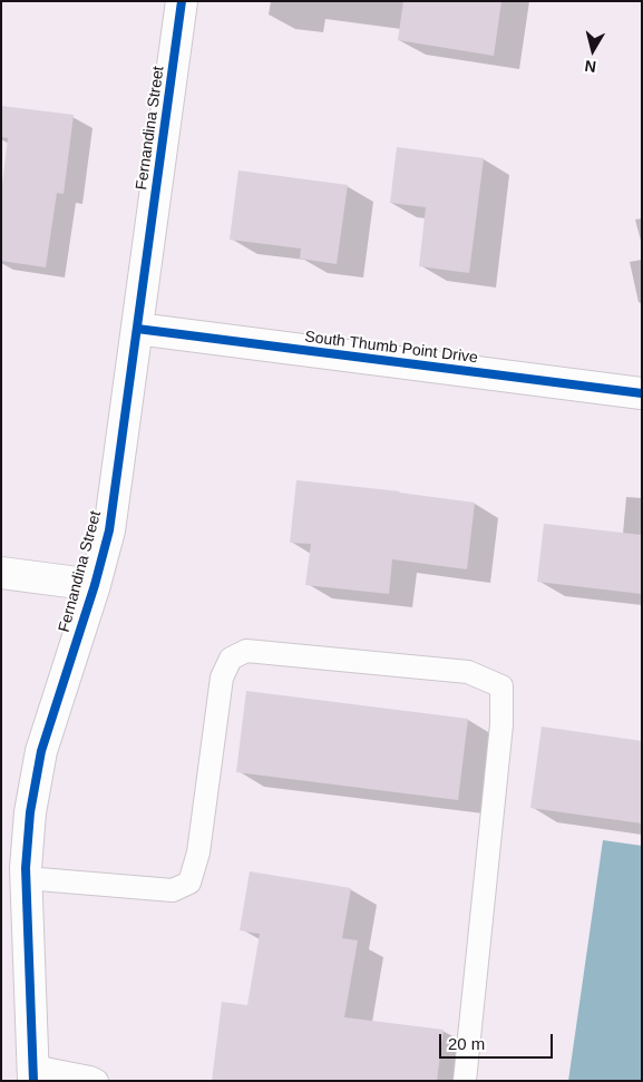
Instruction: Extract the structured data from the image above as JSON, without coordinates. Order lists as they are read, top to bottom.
{
  "streets": {
    "street": ["Fernandina Street", "South Thumb Point Drive"]
  },
  "crossings": [
    ["Fernandina Street", "South Thumb Point Drive"]
  ],
  "scale_bar": "20 m",
  "north": "bottom"
}
